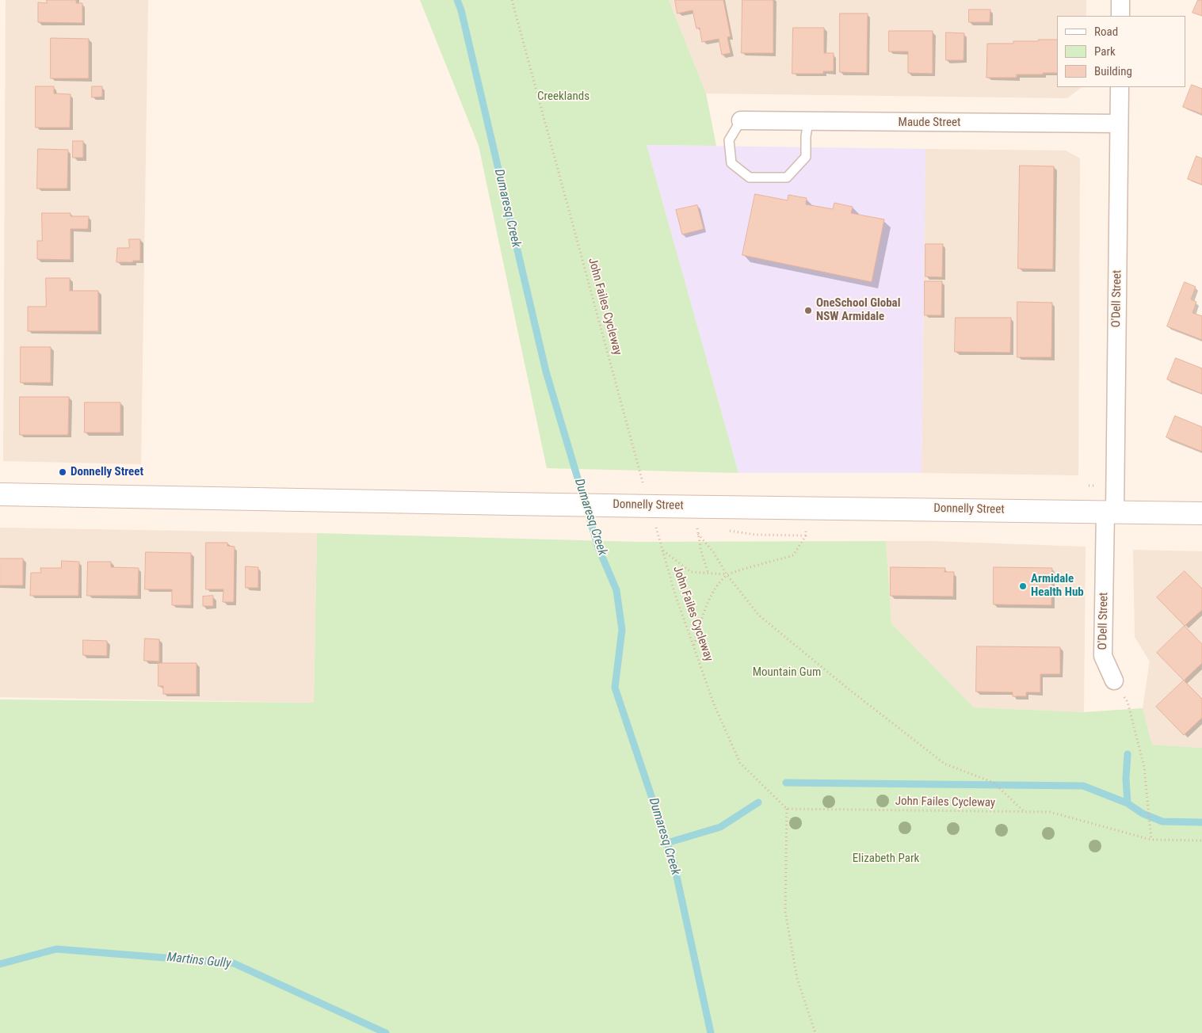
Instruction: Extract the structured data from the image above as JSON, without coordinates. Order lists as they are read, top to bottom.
{
  "streets": {
    "street": ["Maude Street", "O'Dell Street", "Donnelly Street"],
    "path": ["John Failes Cycleway"]
  },
  "crossings": [
    ["Maude Street", "O'Dell Street"],
    ["O'Dell Street", "Donnelly Street"],
    ["John Failes Cycleway", "Donnelly Street"]
  ],
  "water": ["Dumaresq Creek", "Martins Gully"],
  "parks": ["Creeklands", "Mountain Gum", "Elizabeth Park"],
  "places": ["OneSchool Global NSW Armidale", "Donnelly Street", "Armidale Health Hub"],
  "legend": ["Road", "Park", "Building"]
}
